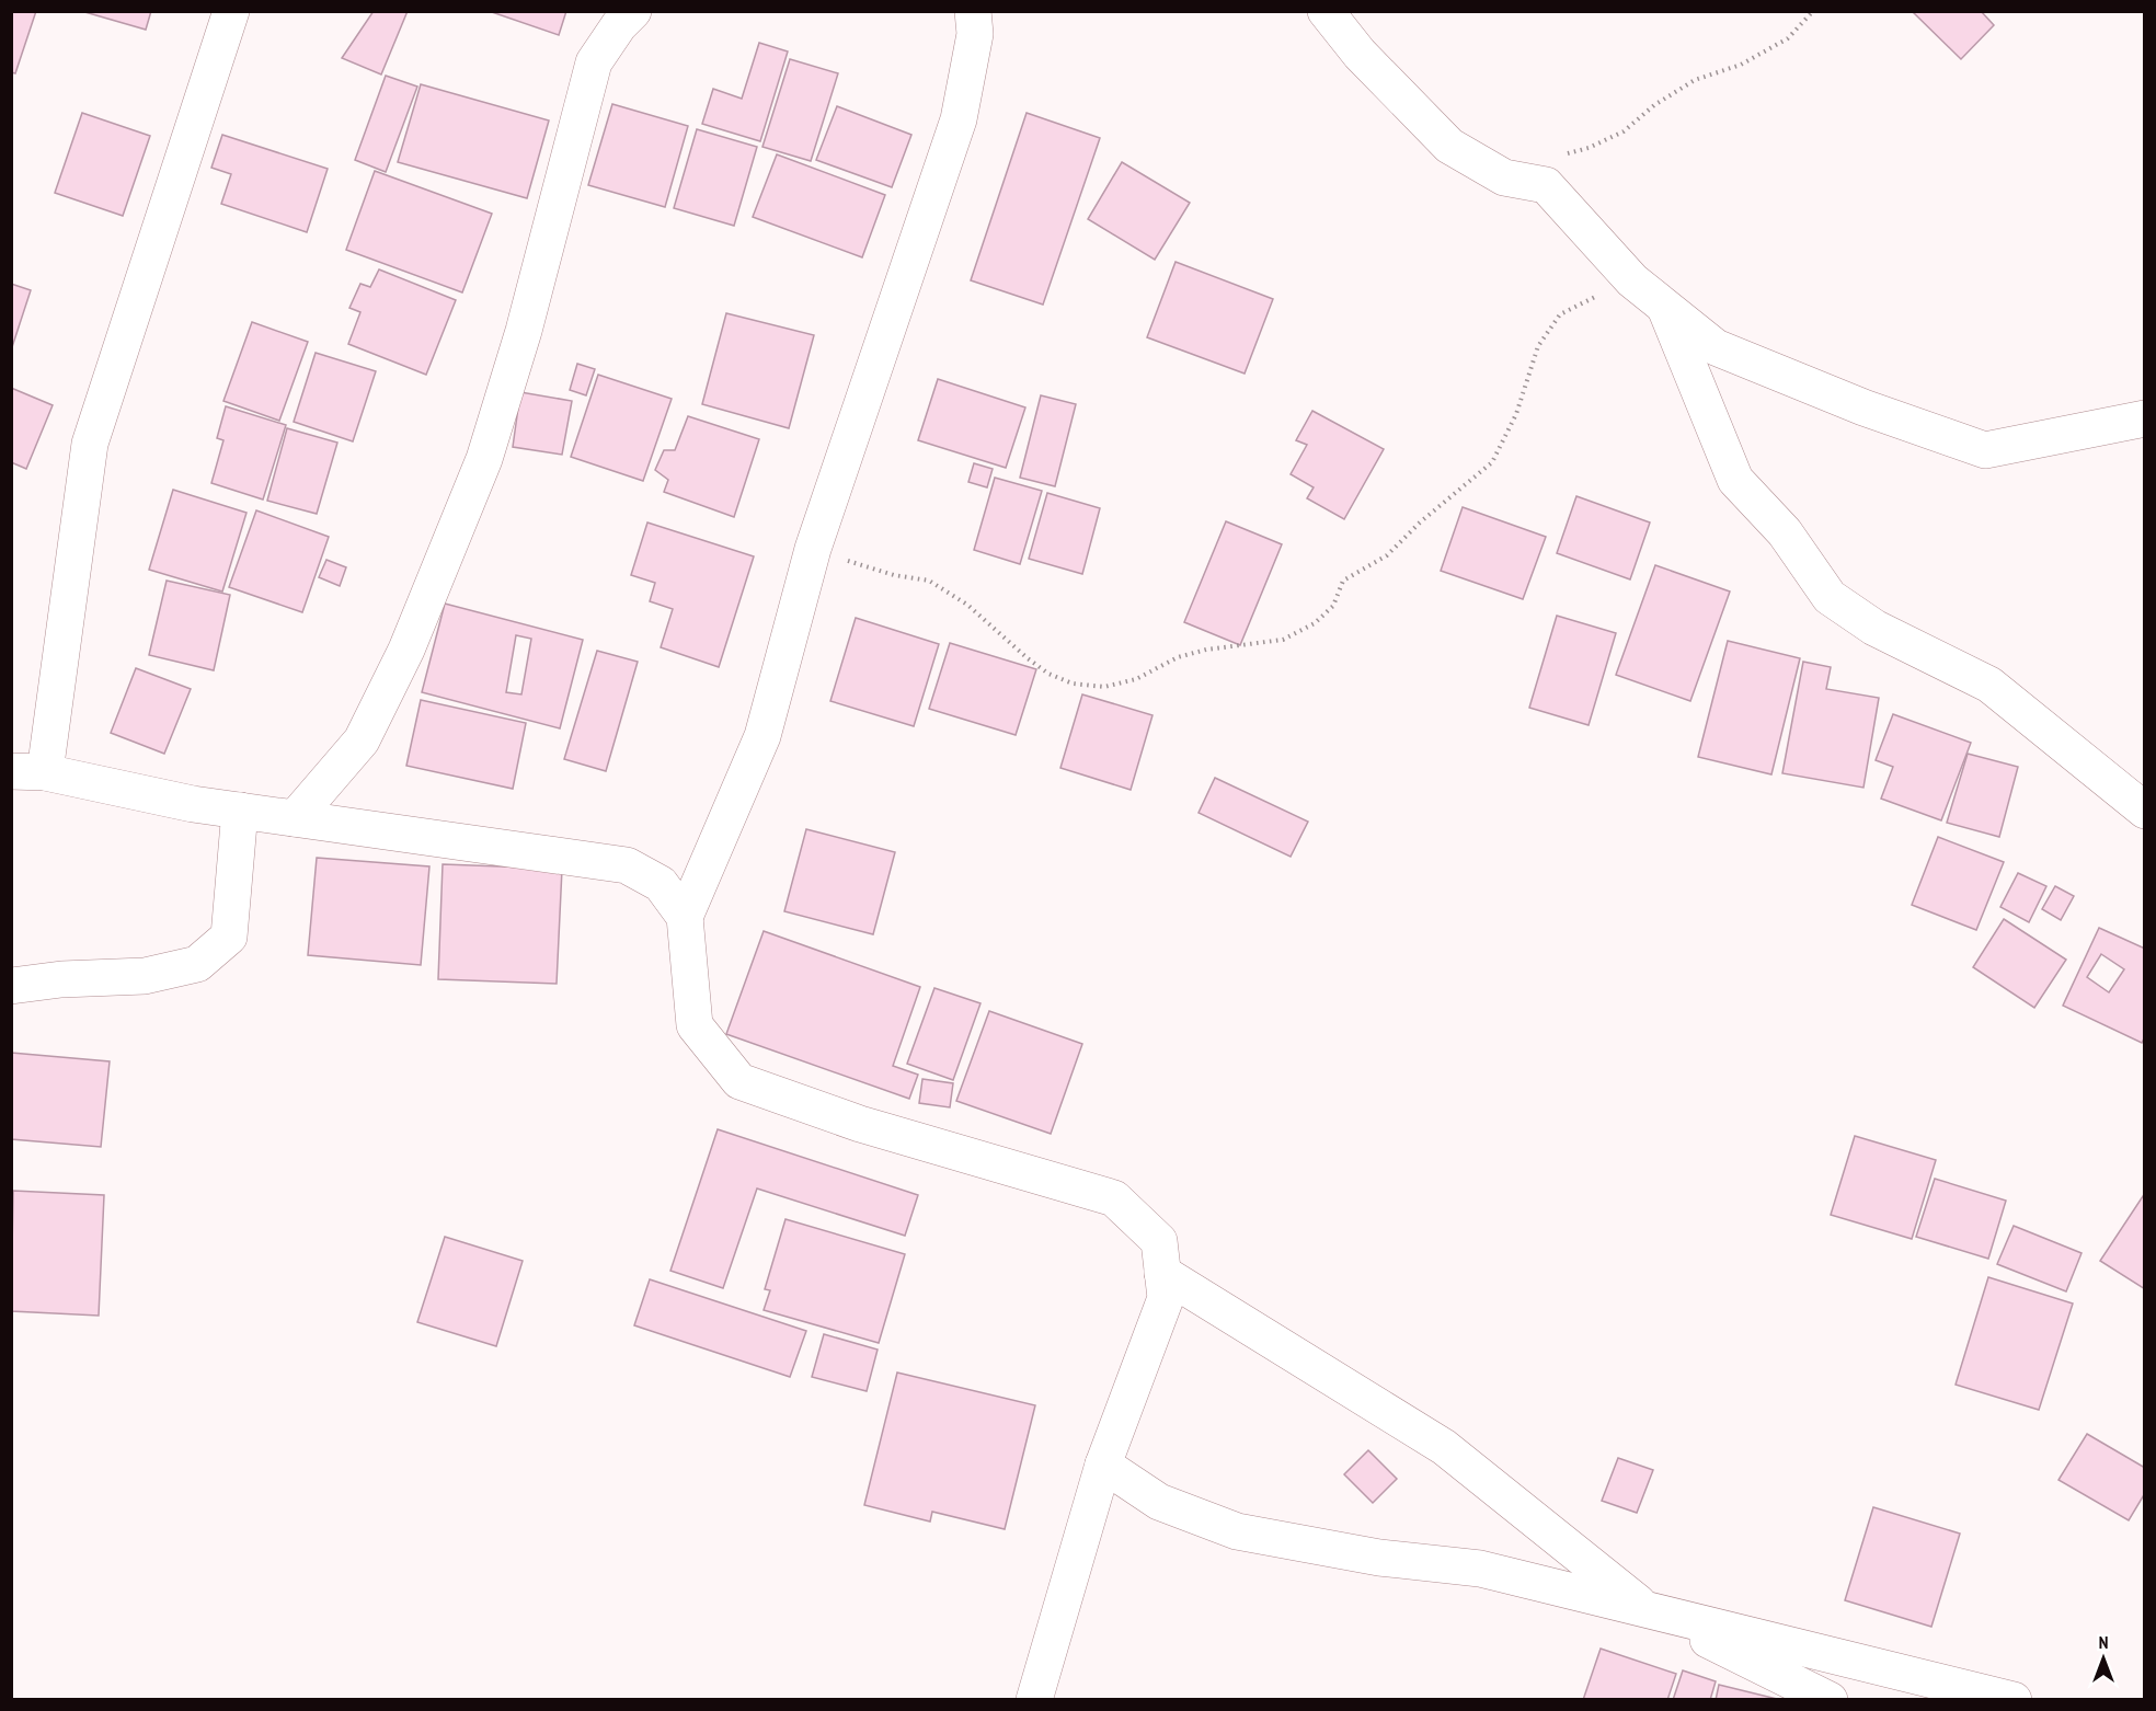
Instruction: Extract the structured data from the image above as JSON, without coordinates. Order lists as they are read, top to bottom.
{
  "north": "top"
}
